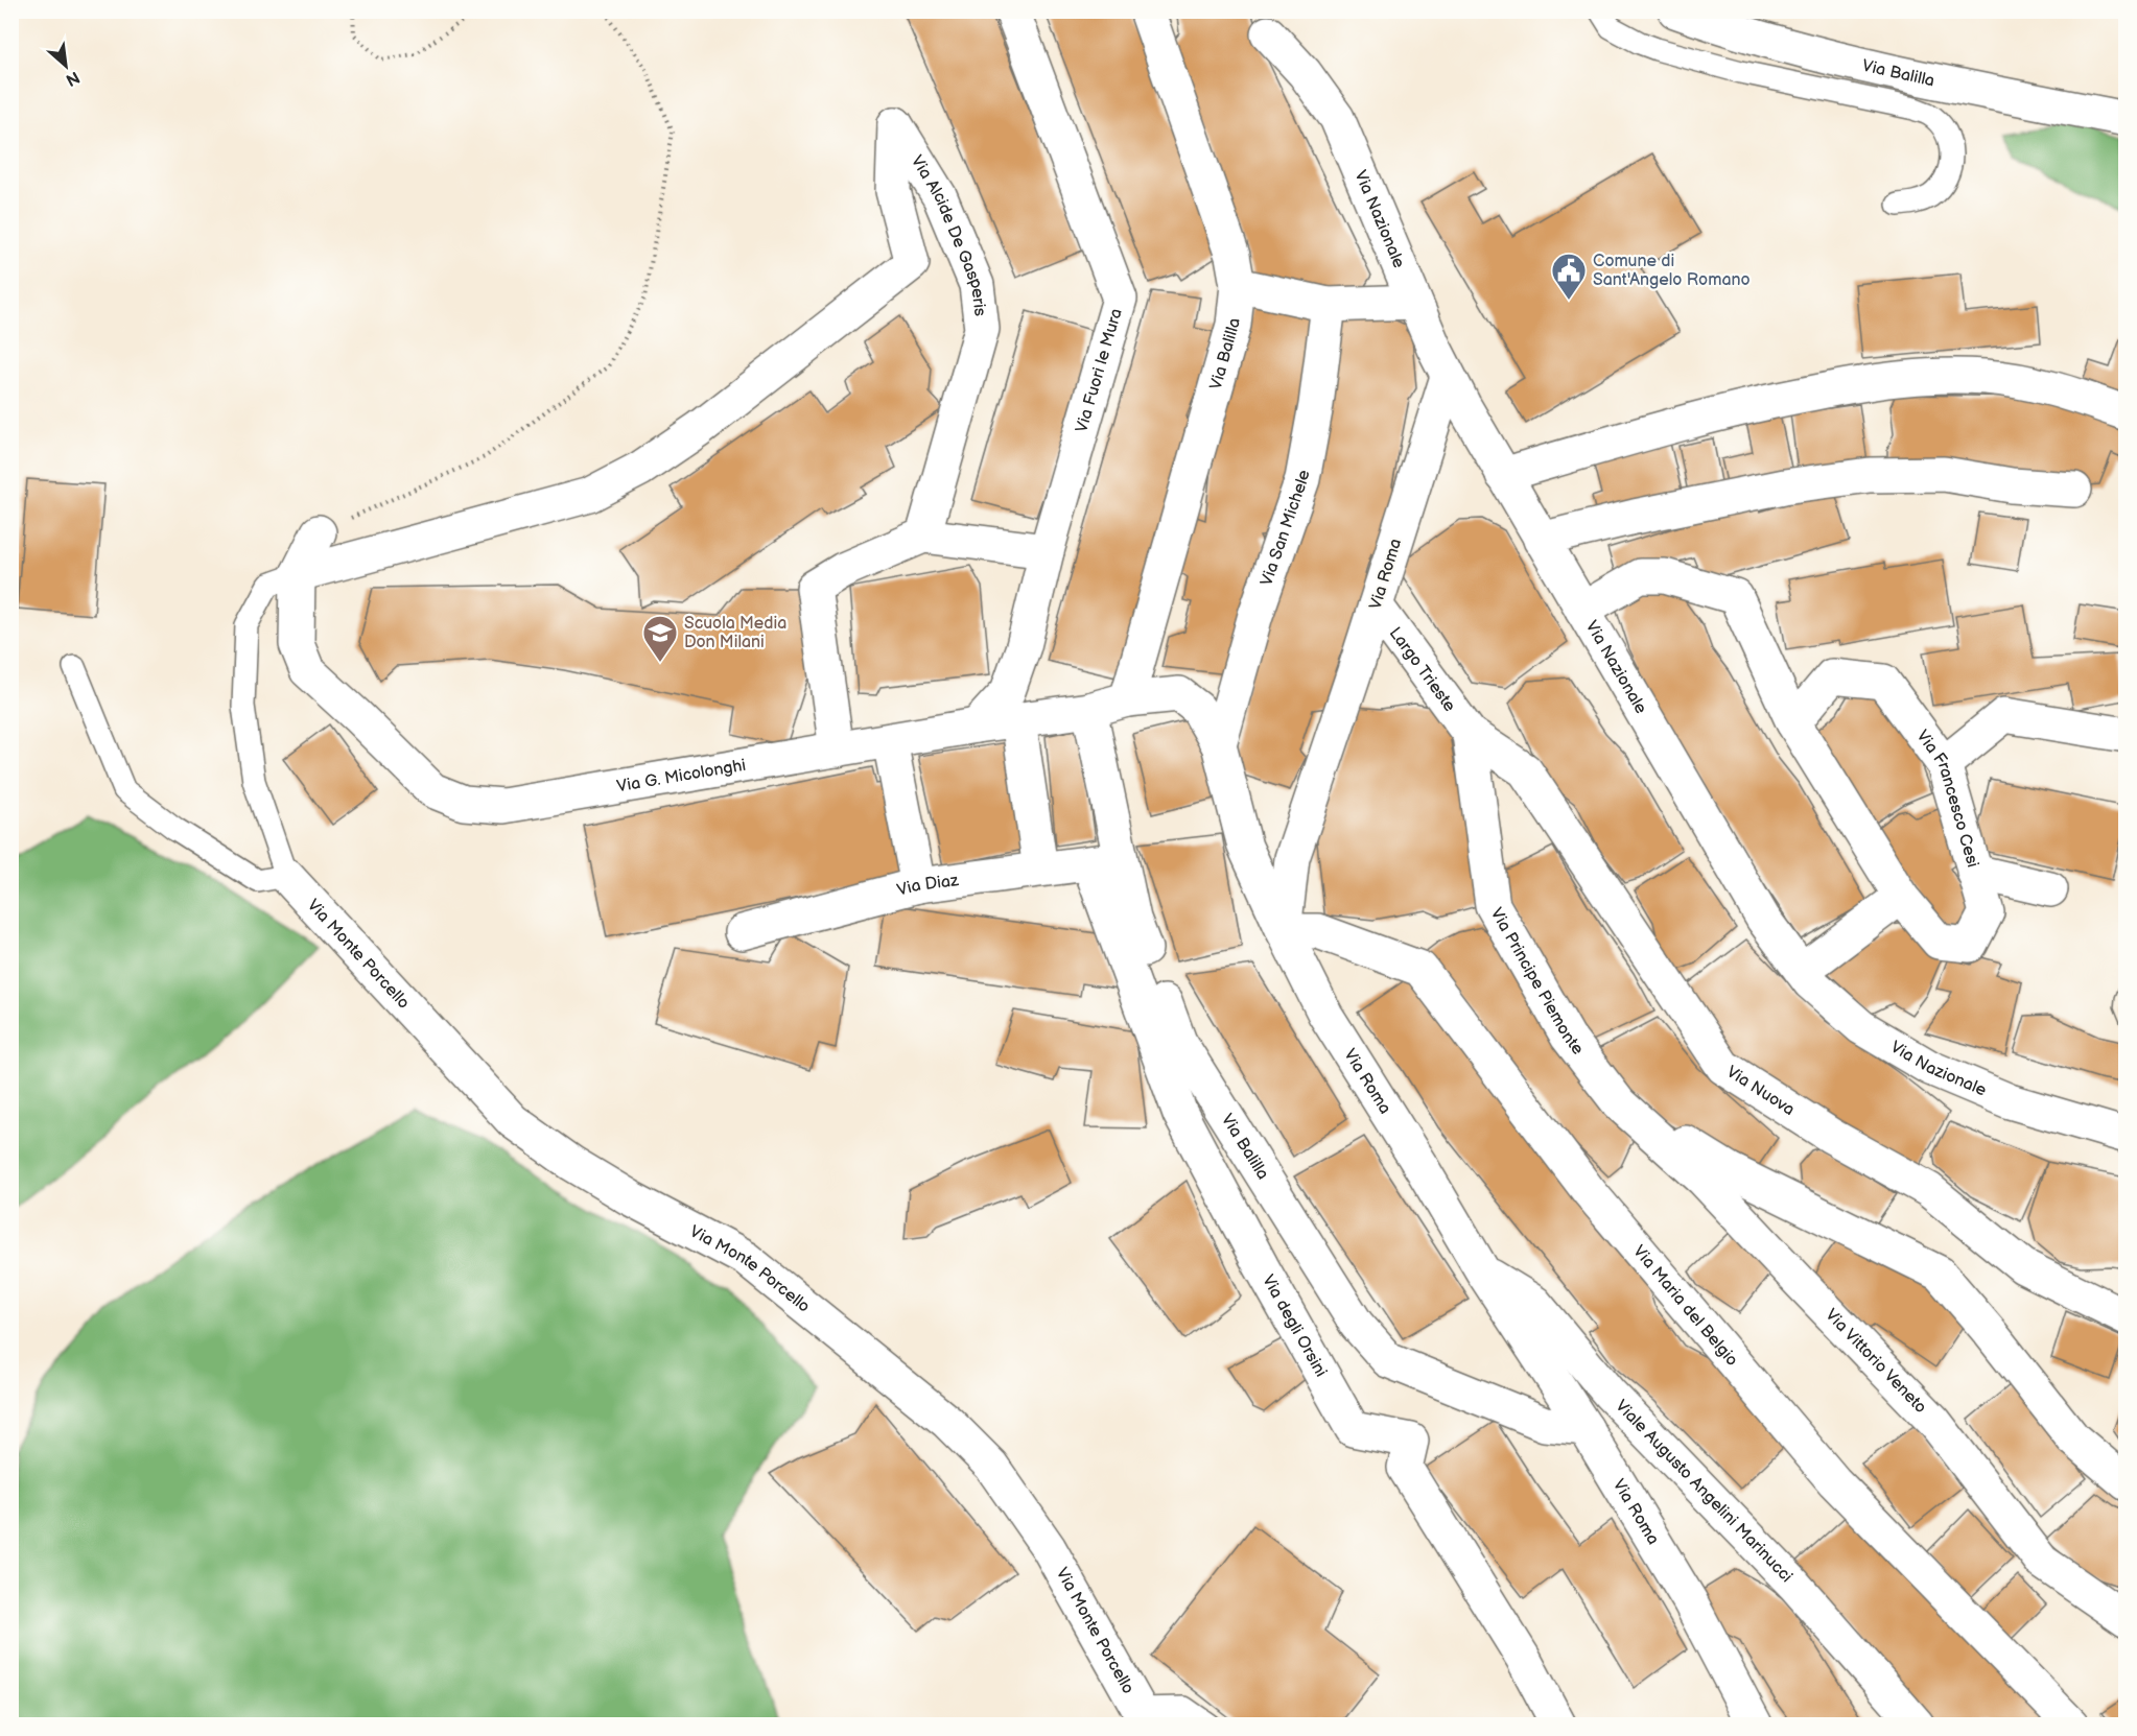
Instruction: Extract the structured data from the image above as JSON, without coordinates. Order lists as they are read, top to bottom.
{
  "streets": {
    "street": [
      "Via Balilla",
      "Via Nazionale",
      "Via Alcide De Gasperis",
      "Via Fuori le Mura",
      "Via San Michele",
      "Via Roma",
      "Largo Trieste",
      "Via G. Micolonghi",
      "Via Francesco Cesi",
      "Via Diaz",
      "Via Monte Porcello",
      "Via Principe Piemonte",
      "Via Nuova",
      "Via Maria del Belgio",
      "Via degli Orsini",
      "Via Vittorio Veneto",
      "Viale Augusto Angelini Marinucci"
    ]
  },
  "crossings": [
    ["Via Balilla", "Via Roma"],
    ["Via Balilla", "Via G. Micolonghi"],
    ["Via Balilla", "Via Diaz"],
    ["Via Balilla", "Via degli Orsini"],
    ["Via Nazionale", "Via Roma"],
    ["Via Nazionale", "Via Francesco Cesi"],
    ["Via Alcide De Gasperis", "Via G. Micolonghi"],
    ["Via Fuori le Mura", "Via G. Micolonghi"],
    ["Via San Michele", "Via G. Micolonghi"],
    ["Via Roma", "Largo Trieste"],
    ["Via Roma", "Via Maria del Belgio"],
    ["Via Roma", "Viale Augusto Angelini Marinucci"],
    ["Largo Trieste", "Via Principe Piemonte"],
    ["Largo Trieste", "Via Nuova"],
    ["Via Diaz", "Via degli Orsini"],
    ["Via Principe Piemonte", "Via Nuova"],
    ["Via Principe Piemonte", "Via Vittorio Veneto"]
  ],
  "places": {
    "public building": ["Comune di Sant'Angelo Romano"],
    "school or university": ["Scuola Media Don Milani"]
  },
  "north": "bottom right"
}
